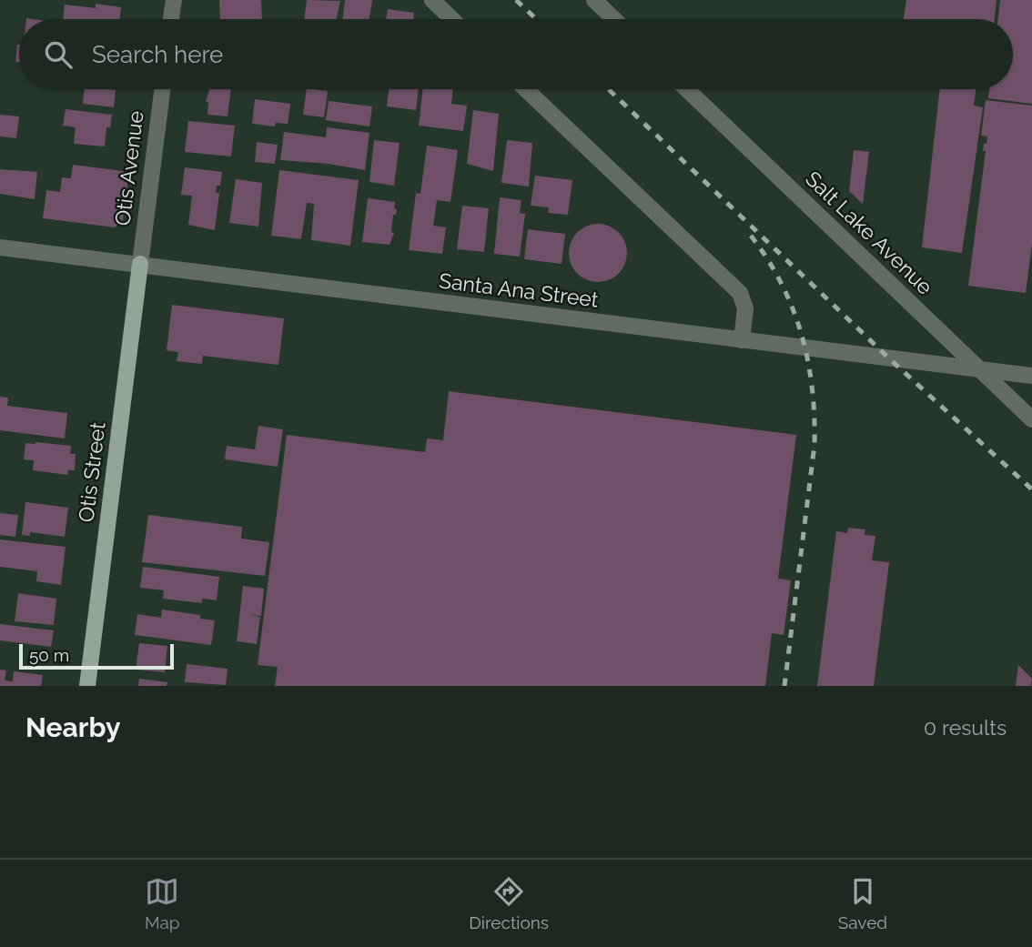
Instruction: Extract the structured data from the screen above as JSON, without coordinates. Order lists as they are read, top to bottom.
{
  "streets": {
    "main road": ["Otis Street"],
    "street": ["Otis Avenue", "Salt Lake Avenue", "Santa Ana Street"]
  },
  "crossings": [
    ["Otis Avenue", "Santa Ana Street"],
    ["Otis Avenue", "Otis Street"],
    ["Salt Lake Avenue", "Santa Ana Street"],
    ["Santa Ana Street", "Otis Street"]
  ],
  "scale_bar": "50 m",
  "page": {
    "search": "Search here",
    "scale": "50 m",
    "heading": ["Nearby", "0 results"],
    "nav": ["Map", "Directions", "Saved"]
  }
}
